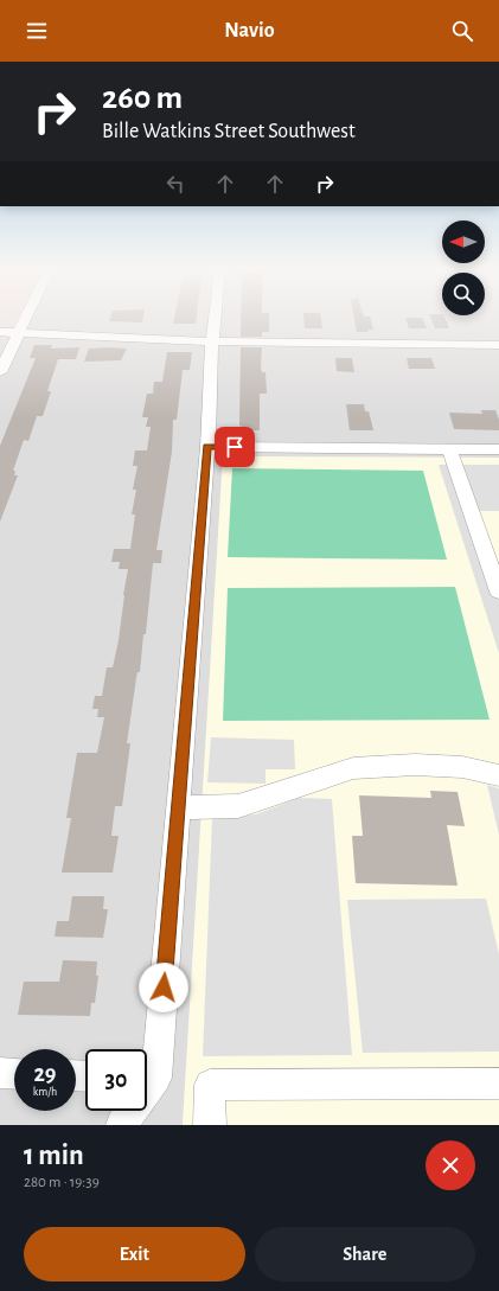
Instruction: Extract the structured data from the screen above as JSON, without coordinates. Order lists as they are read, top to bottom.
{
  "north": "left",
  "page": {
    "header": "Navio",
    "turn": ["260 m", "Bille Watkins Street Southwest"],
    "speed": "29 km/h",
    "limit": "30",
    "heading": ["1 min", "280 m · 19:39"],
    "buttons": ["Exit", "Share"]
  }
}
